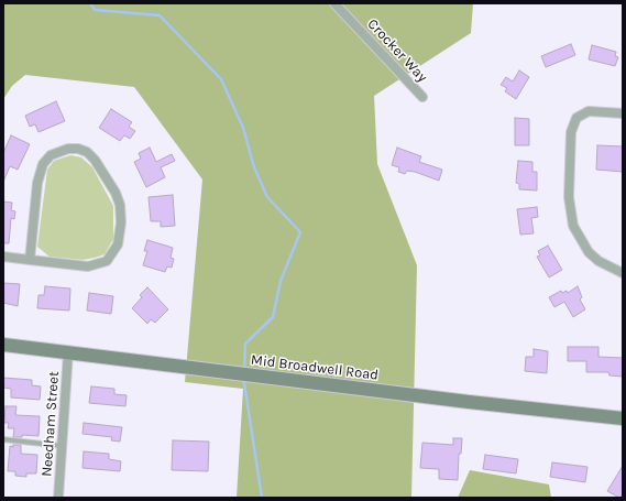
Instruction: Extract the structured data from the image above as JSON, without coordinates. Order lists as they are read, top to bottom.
{
  "streets": {
    "street": ["Crocker Way", "Mid Broadwell Road", "Needham Street"]
  },
  "crossings": [
    ["Mid Broadwell Road", "Needham Street"]
  ]
}
